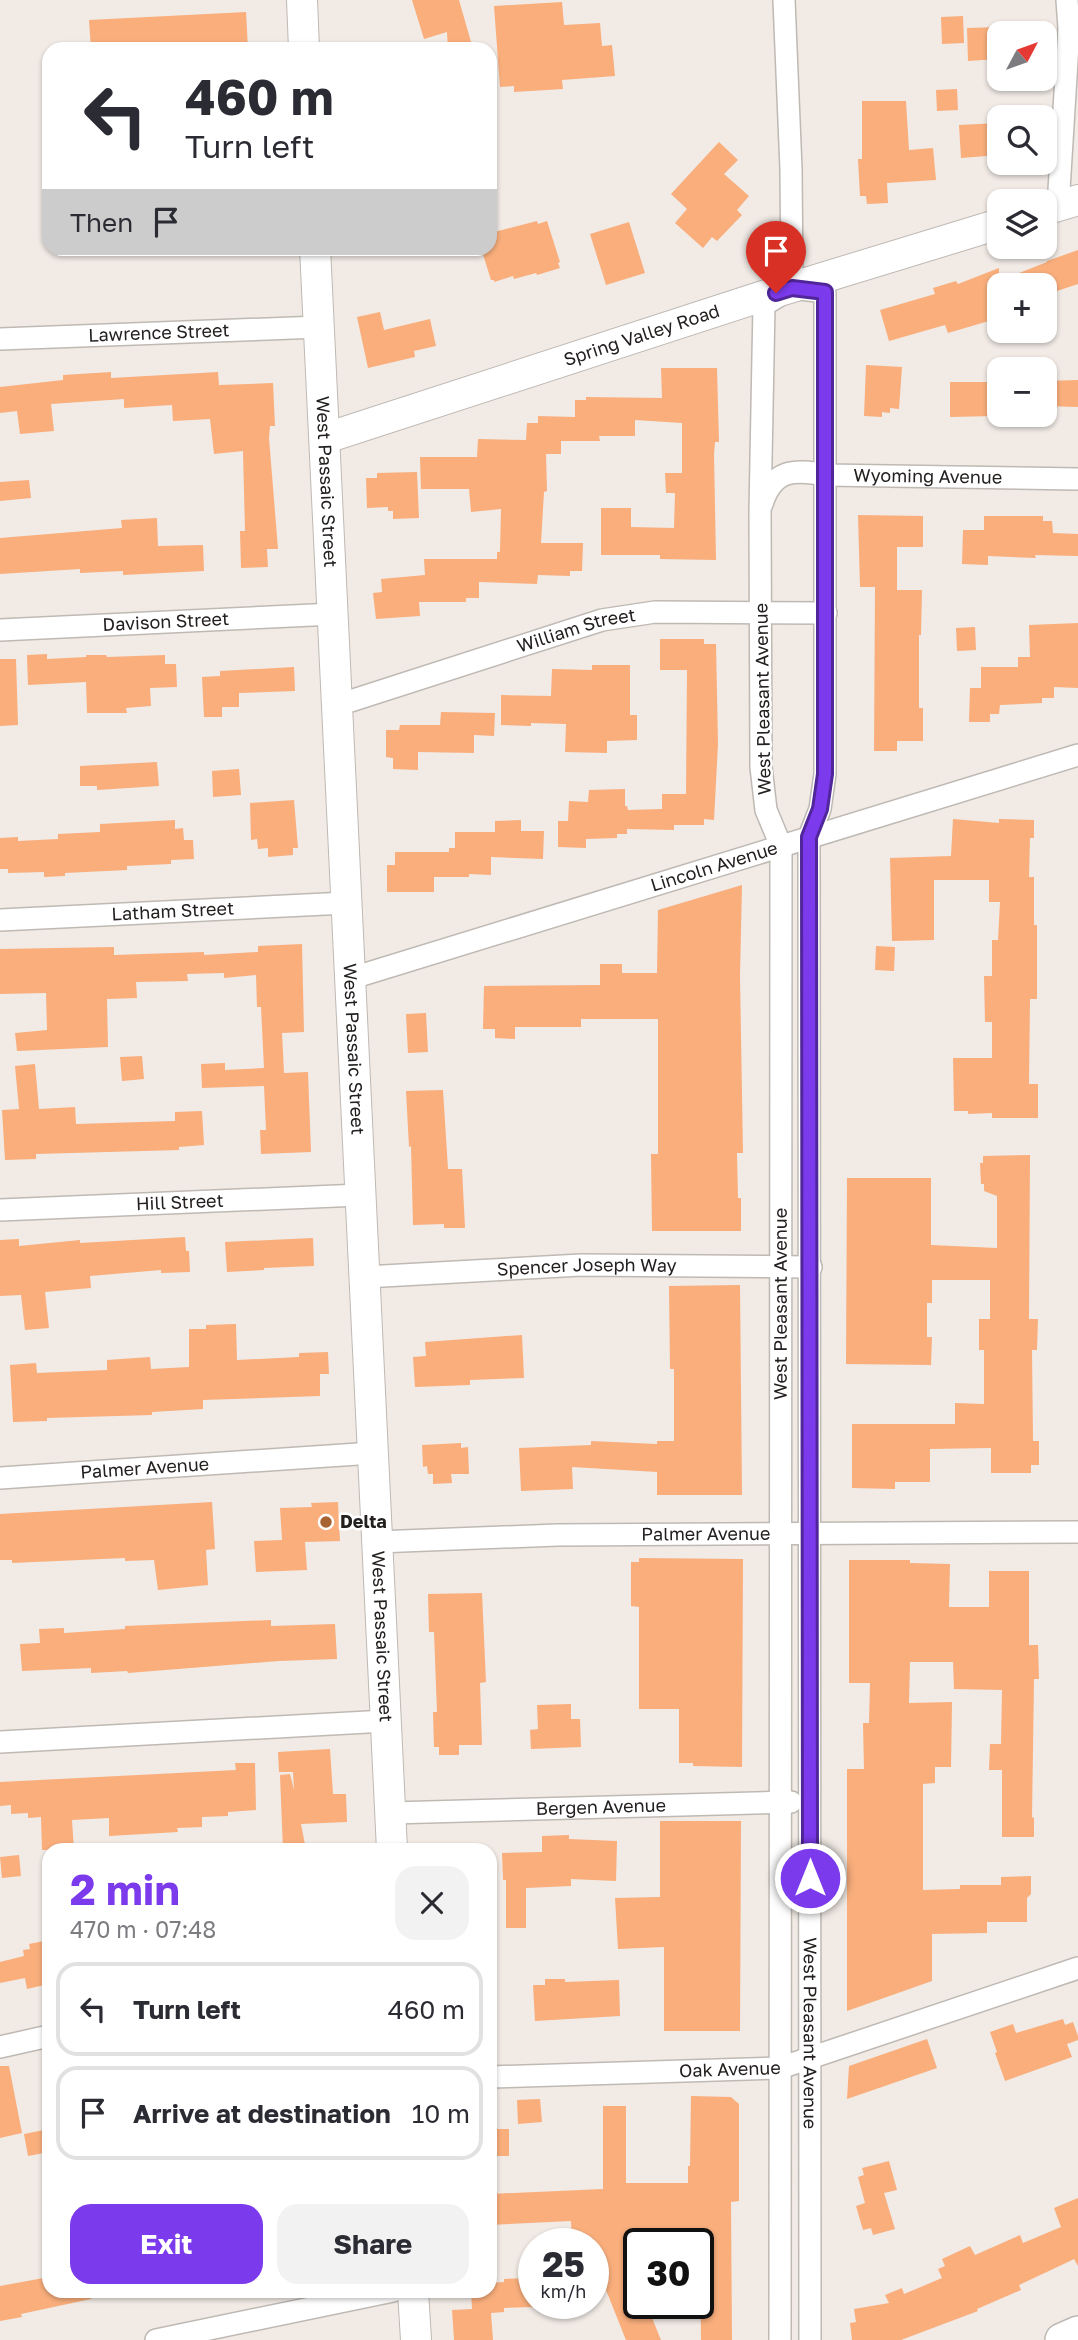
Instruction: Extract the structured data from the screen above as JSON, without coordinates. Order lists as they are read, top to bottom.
{
  "streets": {
    "main road": ["Spring Valley Road", "West Passaic Street"],
    "street": [
      "Lawrence Street",
      "Wyoming Avenue",
      "Davison Street",
      "William Street",
      "West Pleasant Avenue",
      "Lincoln Avenue",
      "Latham Street",
      "Hill Street",
      "Spencer Joseph Way",
      "Palmer Avenue",
      "Bergen Avenue",
      "Oak Avenue"
    ]
  },
  "crossings": [
    ["Lawrence Street", "West Passaic Street"],
    ["Spring Valley Road", "West Passaic Street"],
    ["Spring Valley Road", "West Pleasant Avenue"],
    ["Wyoming Avenue", "West Pleasant Avenue"],
    ["West Passaic Street", "Davison Street"],
    ["West Passaic Street", "William Street"],
    ["West Passaic Street", "Lincoln Avenue"],
    ["West Passaic Street", "Latham Street"],
    ["West Passaic Street", "Hill Street"],
    ["West Passaic Street", "Spencer Joseph Way"],
    ["West Passaic Street", "Palmer Avenue"],
    ["West Passaic Street", "Bergen Avenue"],
    ["William Street", "West Pleasant Avenue"],
    ["West Pleasant Avenue", "Lincoln Avenue"],
    ["West Pleasant Avenue", "Spencer Joseph Way"],
    ["West Pleasant Avenue", "Palmer Avenue"],
    ["West Pleasant Avenue", "Bergen Avenue"],
    ["West Pleasant Avenue", "Oak Avenue"]
  ],
  "places": ["Delta"],
  "north": "top right",
  "page": {
    "map_buttons": ["+", "−"],
    "turn": ["460 m", "Turn left"],
    "then": "Then",
    "heading": ["2 min", "470 m · 07:48"],
    "list": [
      {
        "name": "Turn left",
        "value": "460 m"
      },
      {
        "name": "Arrive at destination",
        "value": "10 m"
      }
    ],
    "buttons": ["Exit", "Share"],
    "speed": "25 km/h",
    "limit": "30"
  }
}
